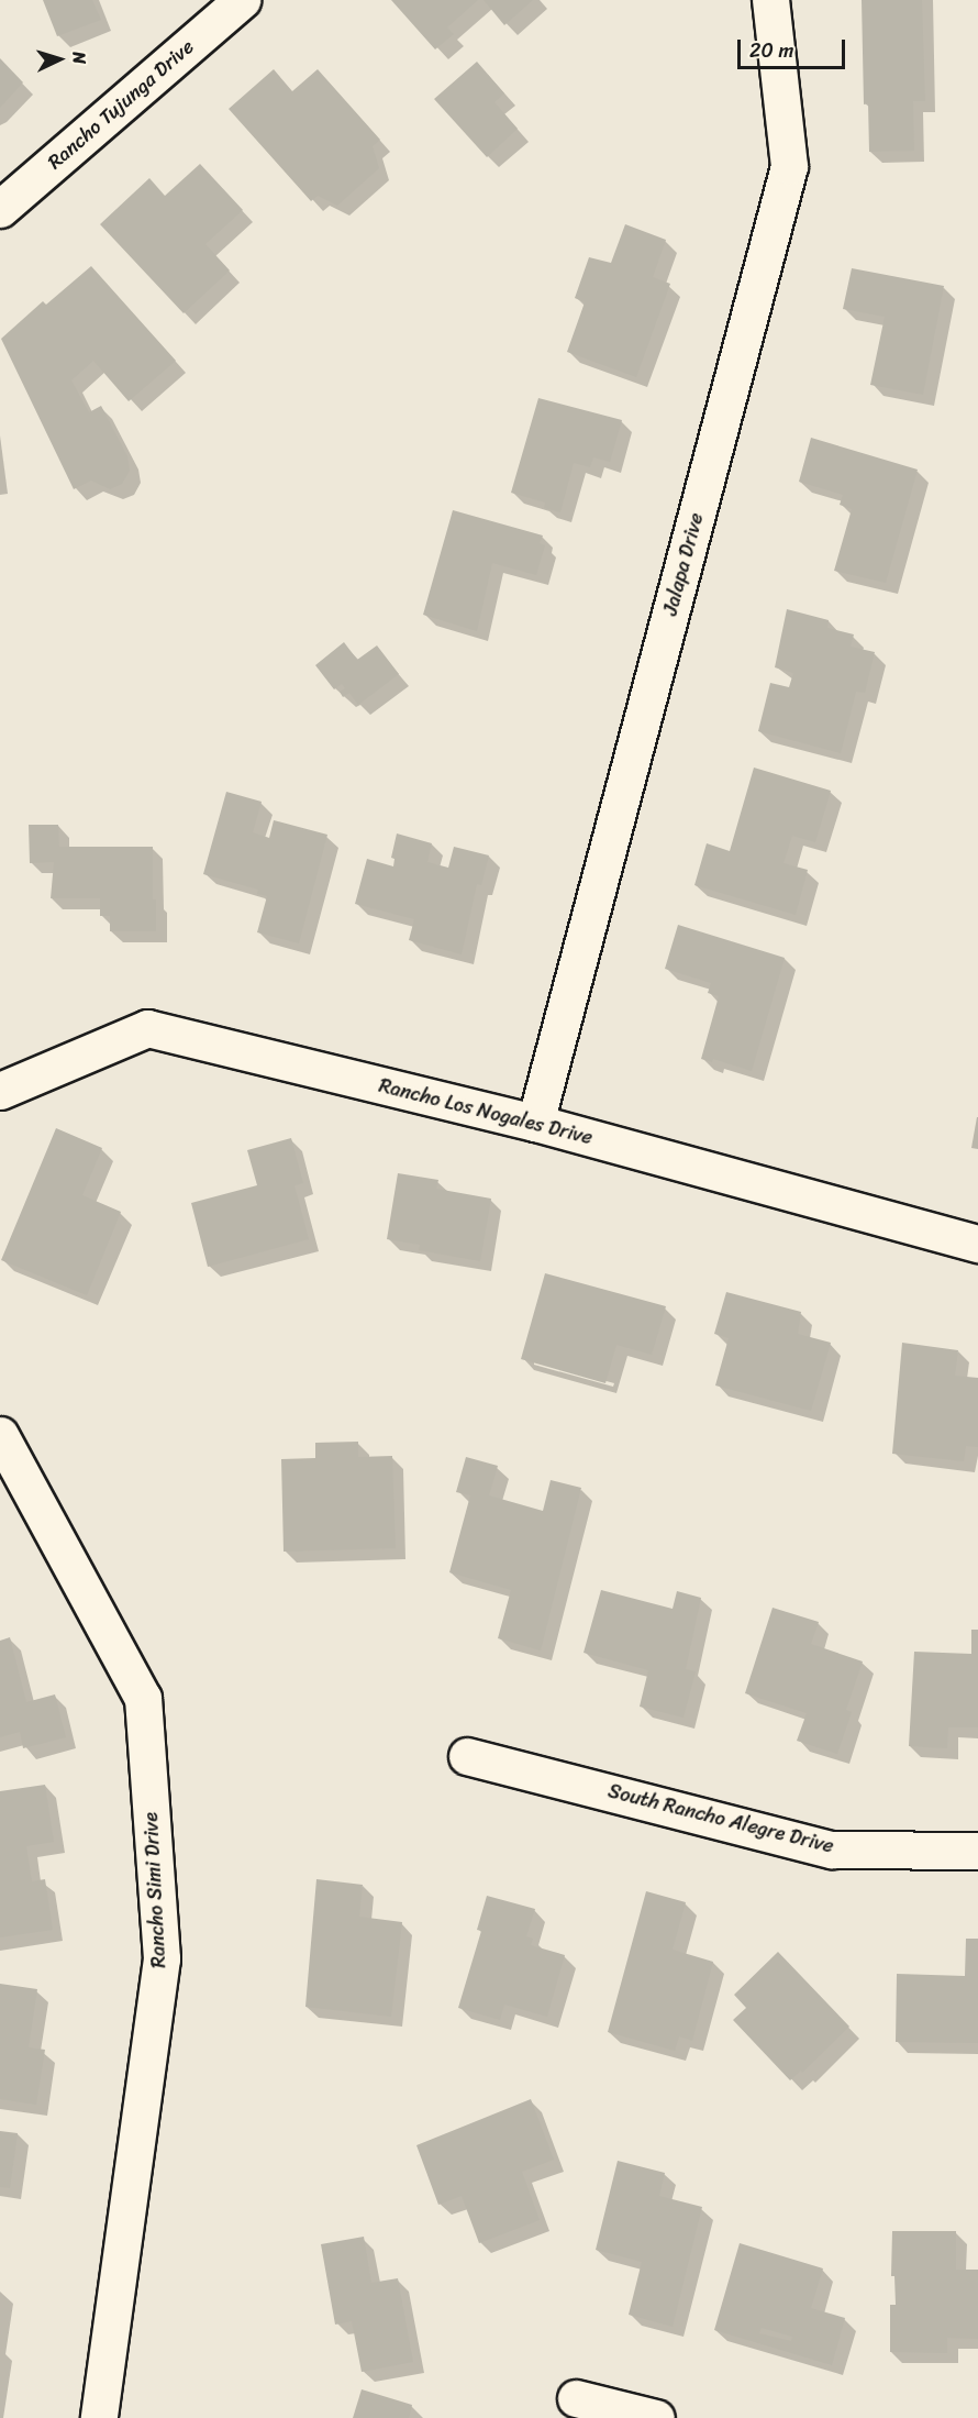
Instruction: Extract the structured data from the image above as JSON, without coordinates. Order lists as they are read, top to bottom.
{
  "streets": {
    "street": [
      "Rancho Tujunga Drive",
      "Jalapa Drive",
      "Rancho Los Nogales Drive",
      "South Rancho Alegre Drive",
      "Rancho Simi Drive"
    ]
  },
  "crossings": [
    ["Jalapa Drive", "Rancho Los Nogales Drive"]
  ],
  "scale_bar": "20 m",
  "north": "right"
}
